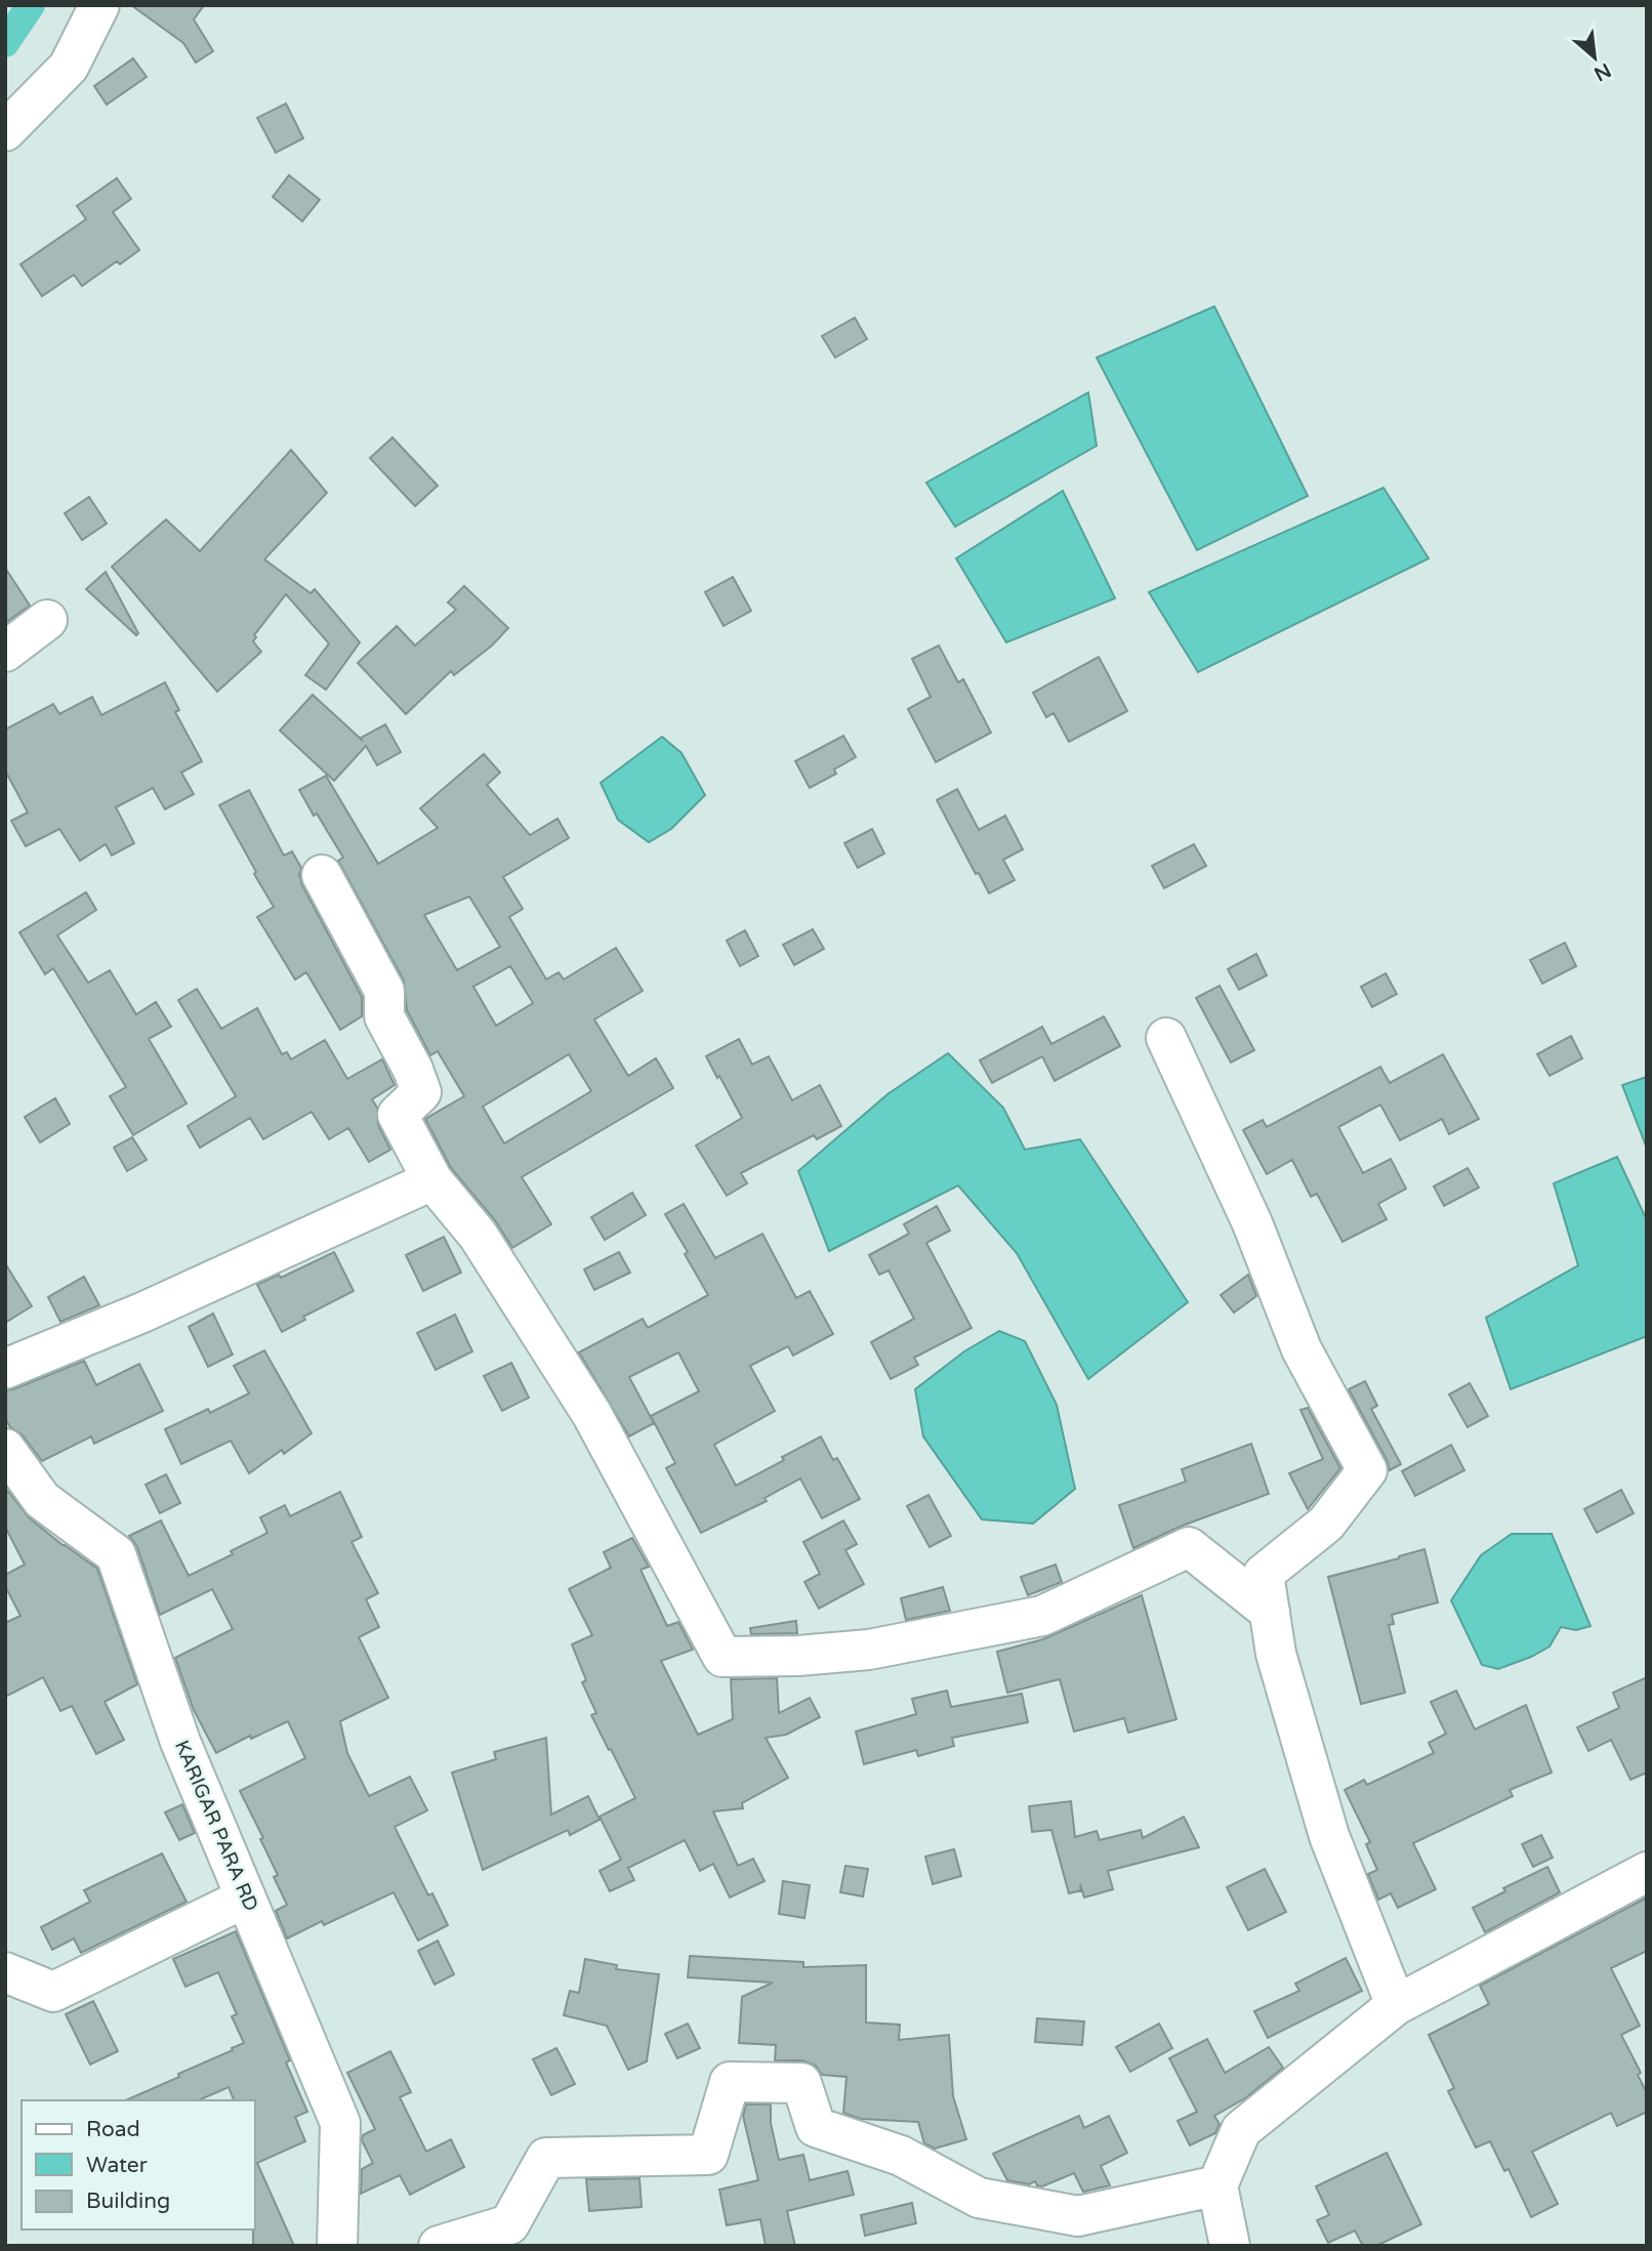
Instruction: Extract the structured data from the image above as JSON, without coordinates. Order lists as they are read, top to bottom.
{
  "streets": {
    "street": ["KARIGAR PARA RD"]
  },
  "legend": ["Road", "Water", "Building"],
  "north": "bottom right"
}
